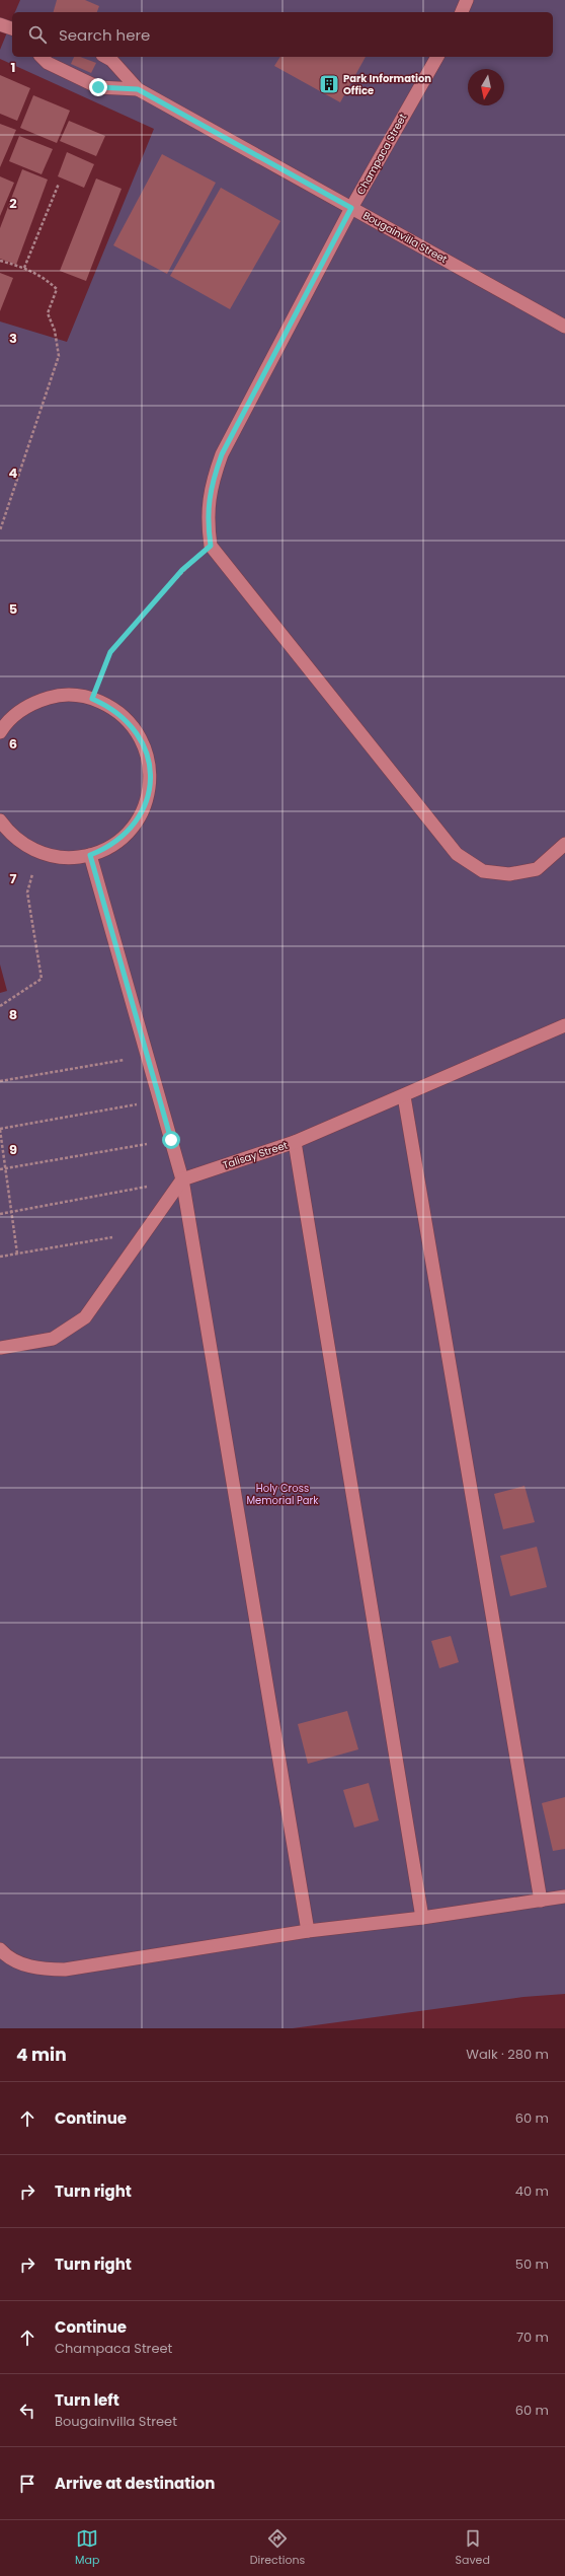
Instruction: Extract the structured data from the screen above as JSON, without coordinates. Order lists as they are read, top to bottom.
{
  "streets": {
    "lane": ["Champaca Street", "Bougainvilla Street", "Talisay Street"]
  },
  "crossings": [
    ["Champaca Street", "Bougainvilla Street"]
  ],
  "parks": ["Holy Cross Memorial Park"],
  "places": {
    "building": ["Park Information Office"]
  },
  "north": "bottom",
  "page": {
    "search": "Search here",
    "heading": ["4 min", "Walk · 280 m"],
    "list": [
      ["Continue", "60 m"],
      ["Turn right", "40 m"],
      ["Turn right", "50 m"],
      ["Continue", "Champaca Street", "70 m"],
      ["Turn left", "Bougainvilla Street", "60 m"],
      "Arrive at destination"
    ],
    "nav": ["Map", "Directions", "Saved"]
  },
  "grid": {
    "rows": [
      "1",
      "2",
      "3",
      "4",
      "5",
      "6",
      "7",
      "8",
      "9"
    ]
  }
}
